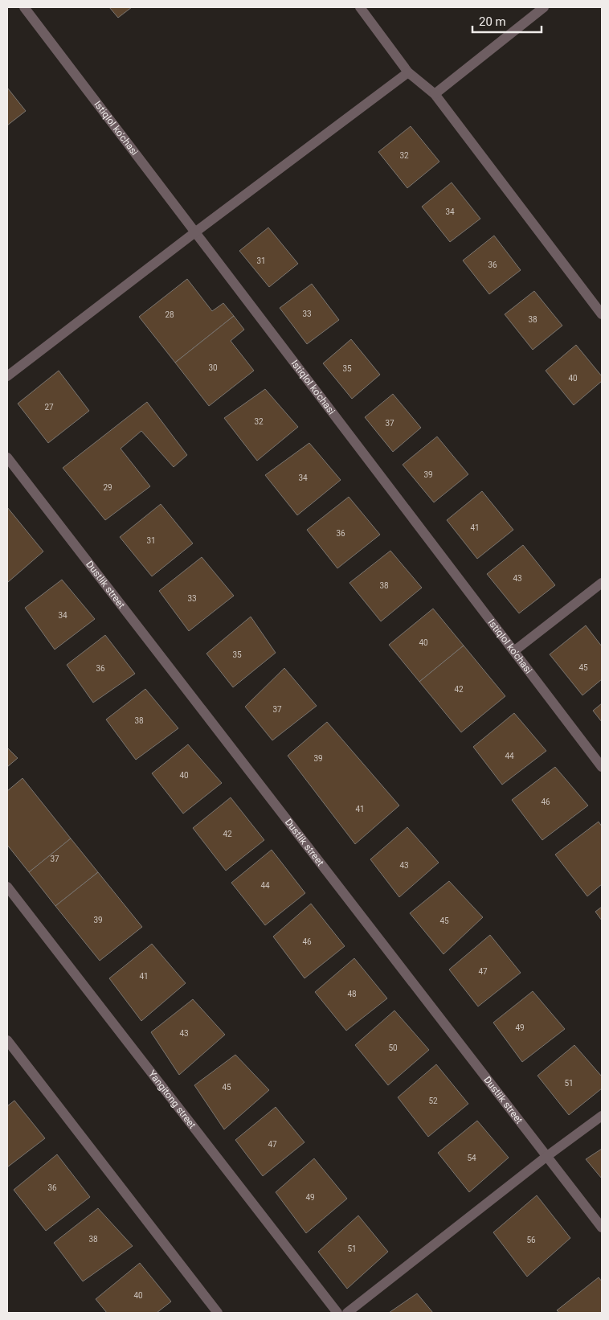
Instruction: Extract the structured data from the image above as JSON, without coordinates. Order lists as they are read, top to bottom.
{
  "streets": {
    "street": ["Istiqlol ko'chasi", "Dustlik street", "Yangitong street"]
  },
  "house_numbers": [
    "32",
    "34",
    "31",
    "36",
    "33",
    "28",
    "38",
    "30",
    "35",
    "40",
    "27",
    "32",
    "37",
    "39",
    "34",
    "29",
    "41",
    "36",
    "31",
    "43",
    "38",
    "33",
    "34",
    "40",
    "35",
    "45",
    "36",
    "42",
    "37",
    "38",
    "44",
    "39",
    "40",
    "46",
    "41",
    "42",
    "37",
    "43",
    "44",
    "39",
    "45",
    "46",
    "47",
    "41",
    "48",
    "49",
    "43",
    "50",
    "51",
    "45",
    "52",
    "47",
    "54",
    "36",
    "49",
    "38",
    "56",
    "51",
    "40"
  ],
  "scale_bar": "20 m"
}
